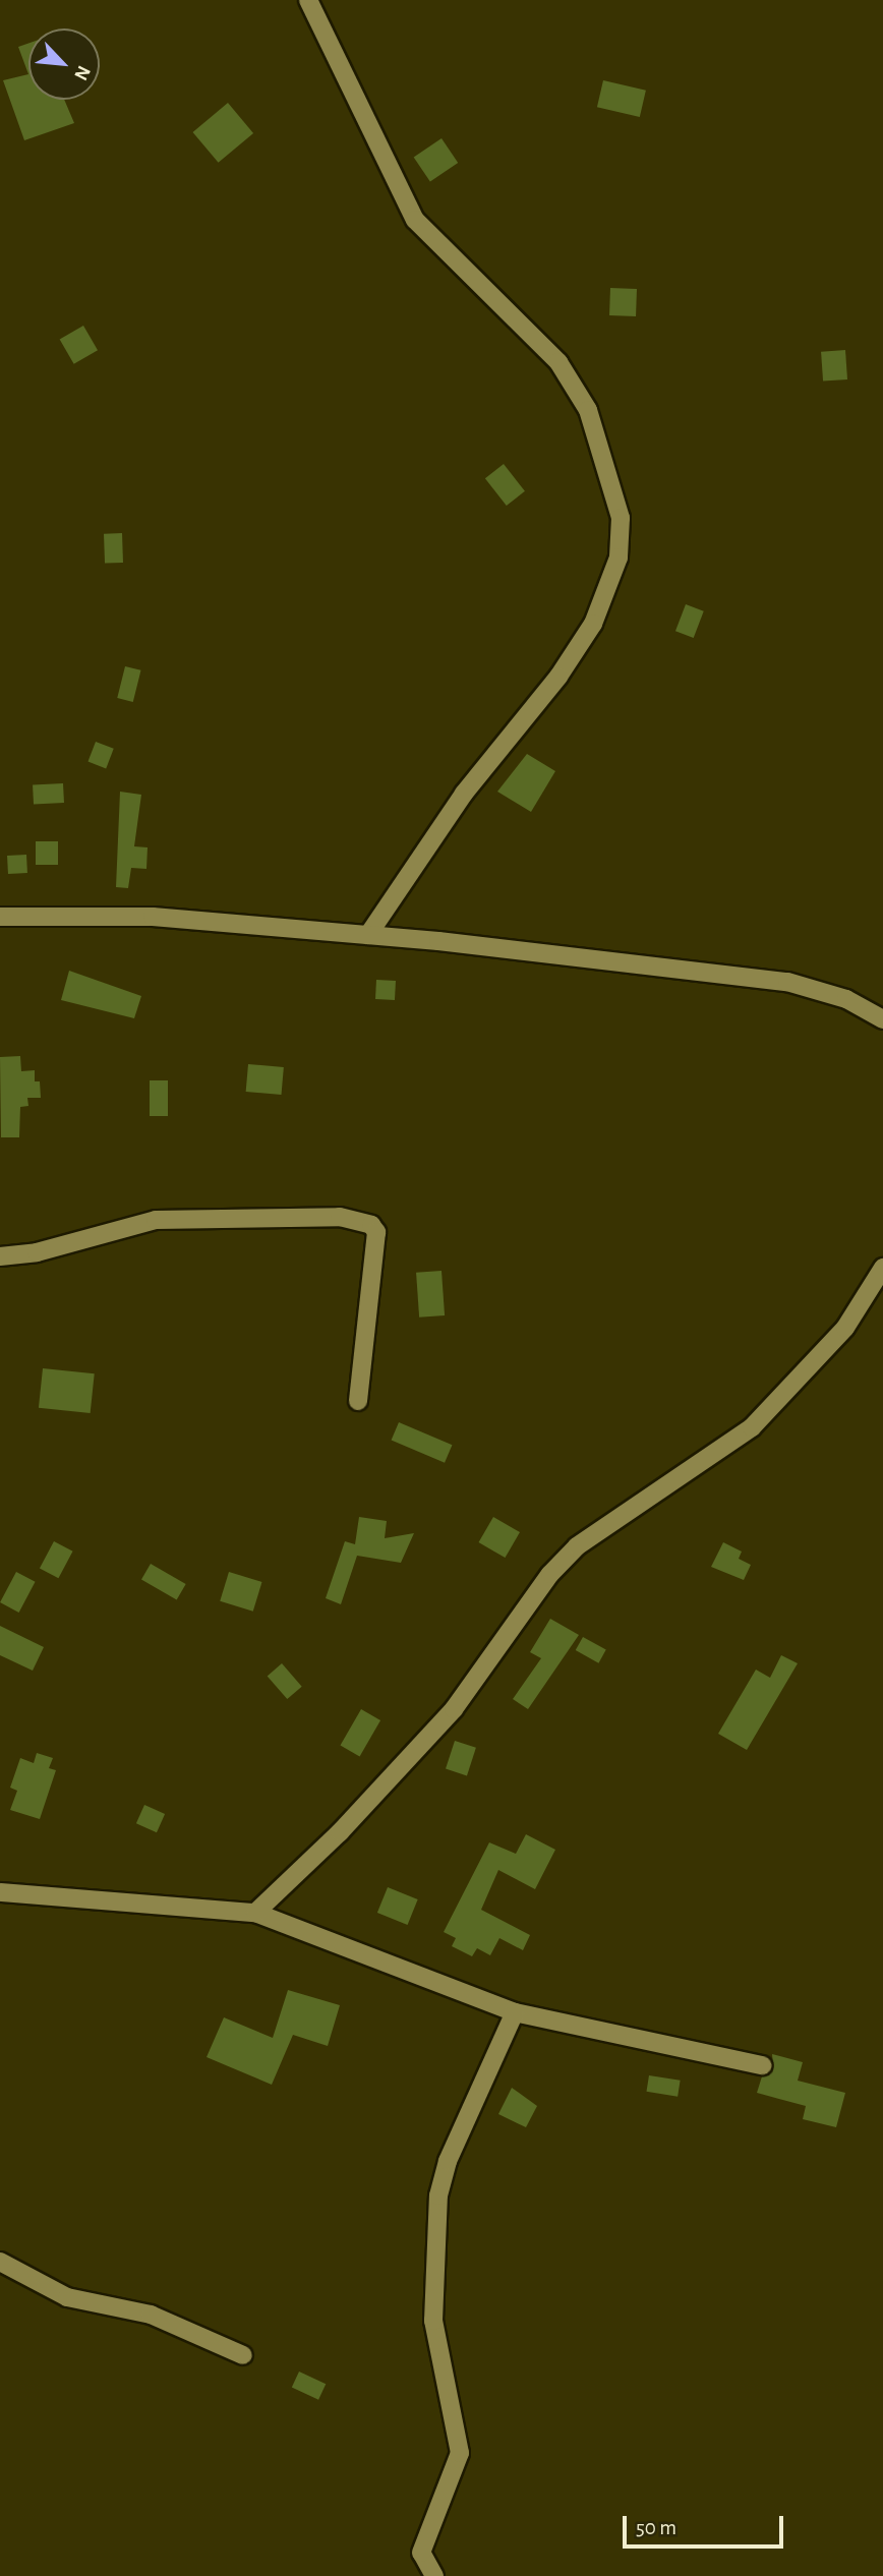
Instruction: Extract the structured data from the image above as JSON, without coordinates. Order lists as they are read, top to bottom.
{
  "scale_bar": "50 m",
  "north": "bottom right"
}
